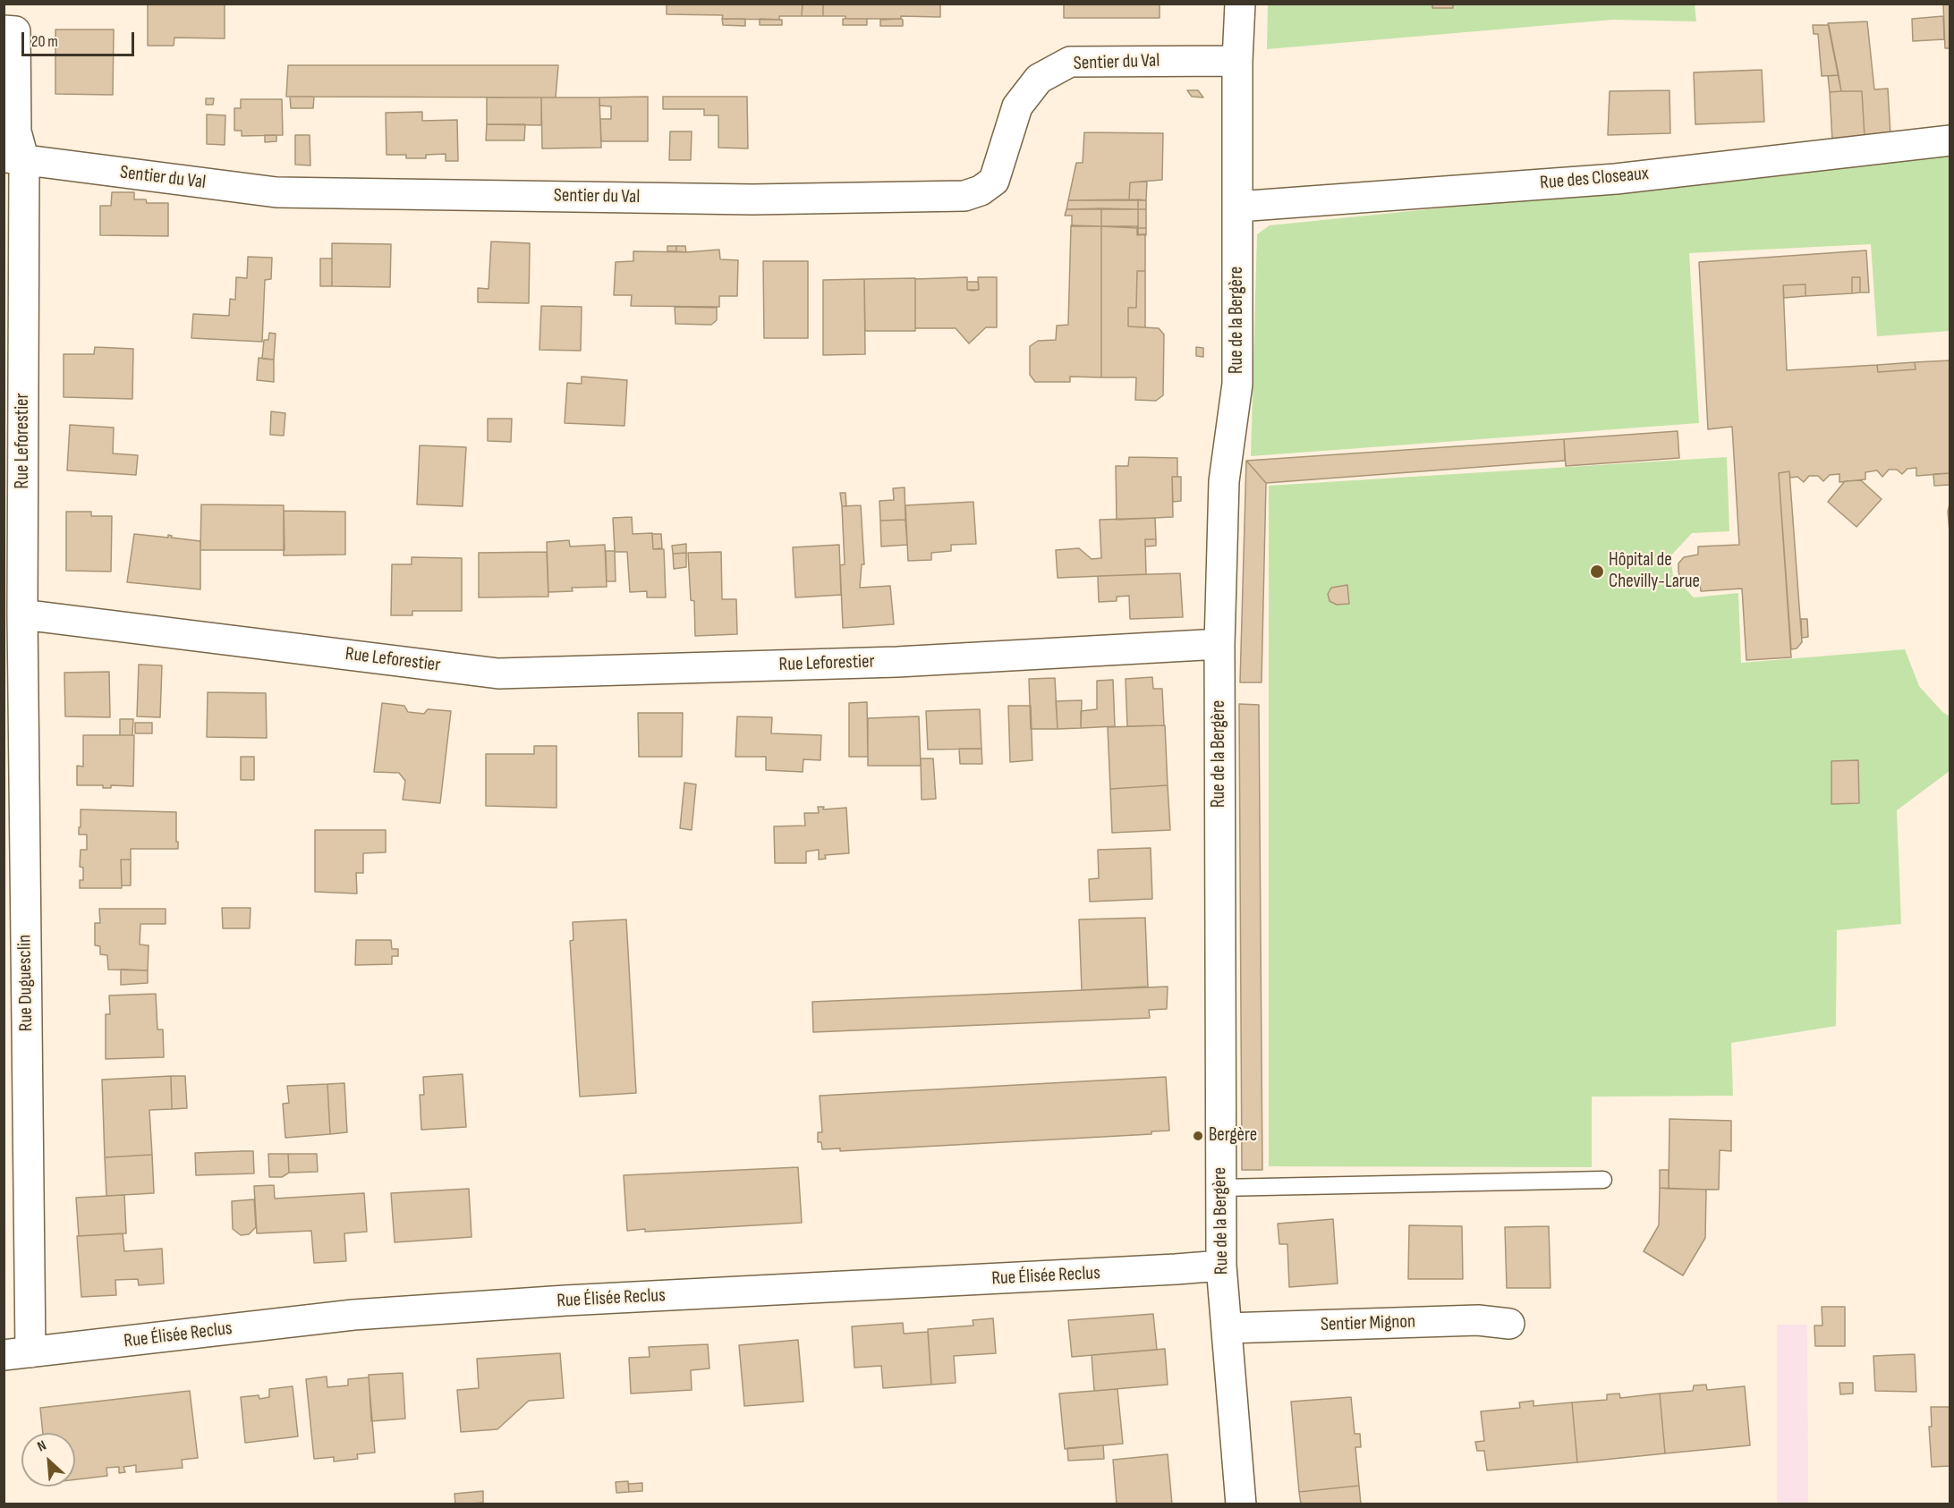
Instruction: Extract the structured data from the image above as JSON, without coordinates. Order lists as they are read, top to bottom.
{
  "streets": {
    "street": [
      "Sentier du Val",
      "Rue des Closeaux",
      "Rue de la Bergère",
      "Rue Leforestier",
      "Rue Duguesclin",
      "Rue Élisée Reclus",
      "Sentier Mignon"
    ]
  },
  "crossings": [
    ["Sentier du Val", "Rue de la Bergère"],
    ["Sentier du Val", "Rue Leforestier"],
    ["Rue des Closeaux", "Rue de la Bergère"],
    ["Rue de la Bergère", "Rue Leforestier"],
    ["Rue de la Bergère", "Rue Élisée Reclus"],
    ["Rue de la Bergère", "Sentier Mignon"],
    ["Rue Leforestier", "Rue Duguesclin"],
    ["Rue Duguesclin", "Rue Élisée Reclus"]
  ],
  "places": ["Hôpital de Chevilly-Larue", "Bergère"],
  "scale_bar": "20 m",
  "north": "top left"
}
